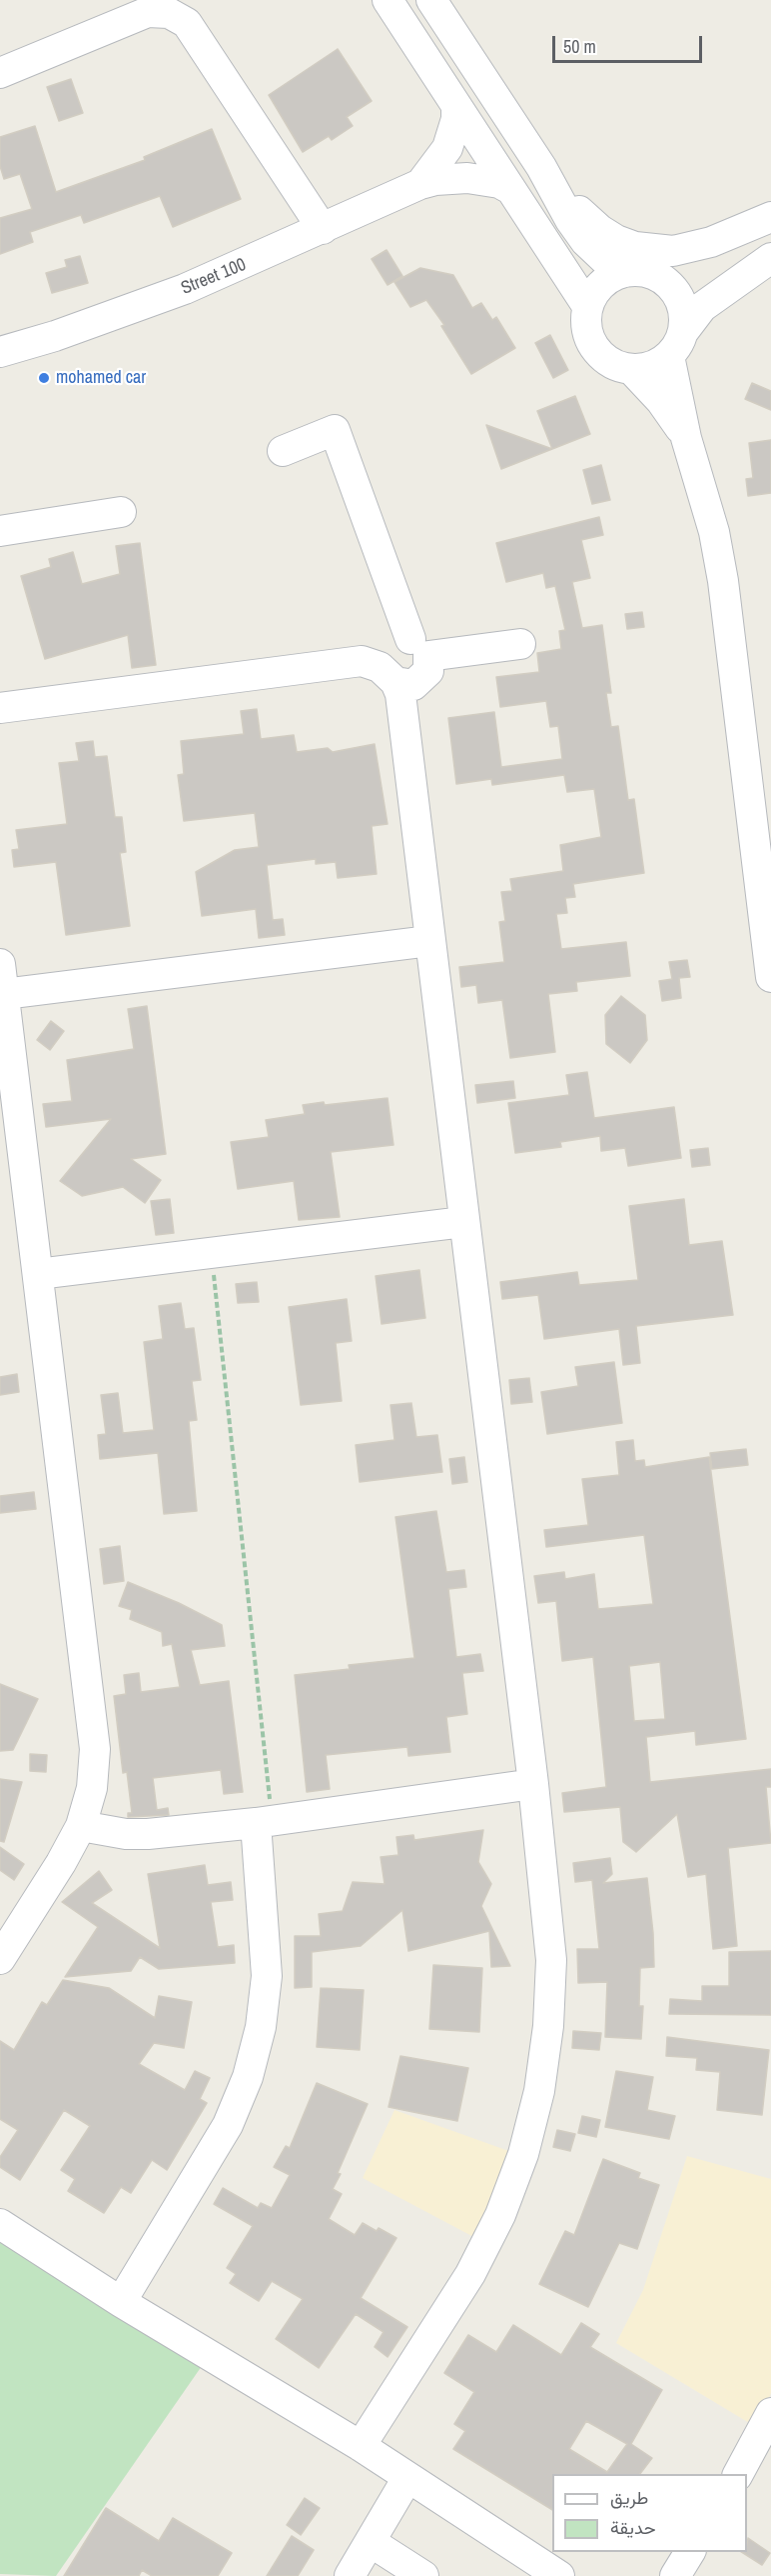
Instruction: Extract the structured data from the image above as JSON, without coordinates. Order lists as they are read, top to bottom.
{
  "streets": {
    "street": ["Street 100"]
  },
  "places": ["mohamed car"],
  "legend": ["طريق", "حديقة"],
  "scale_bar": "50 m"
}
